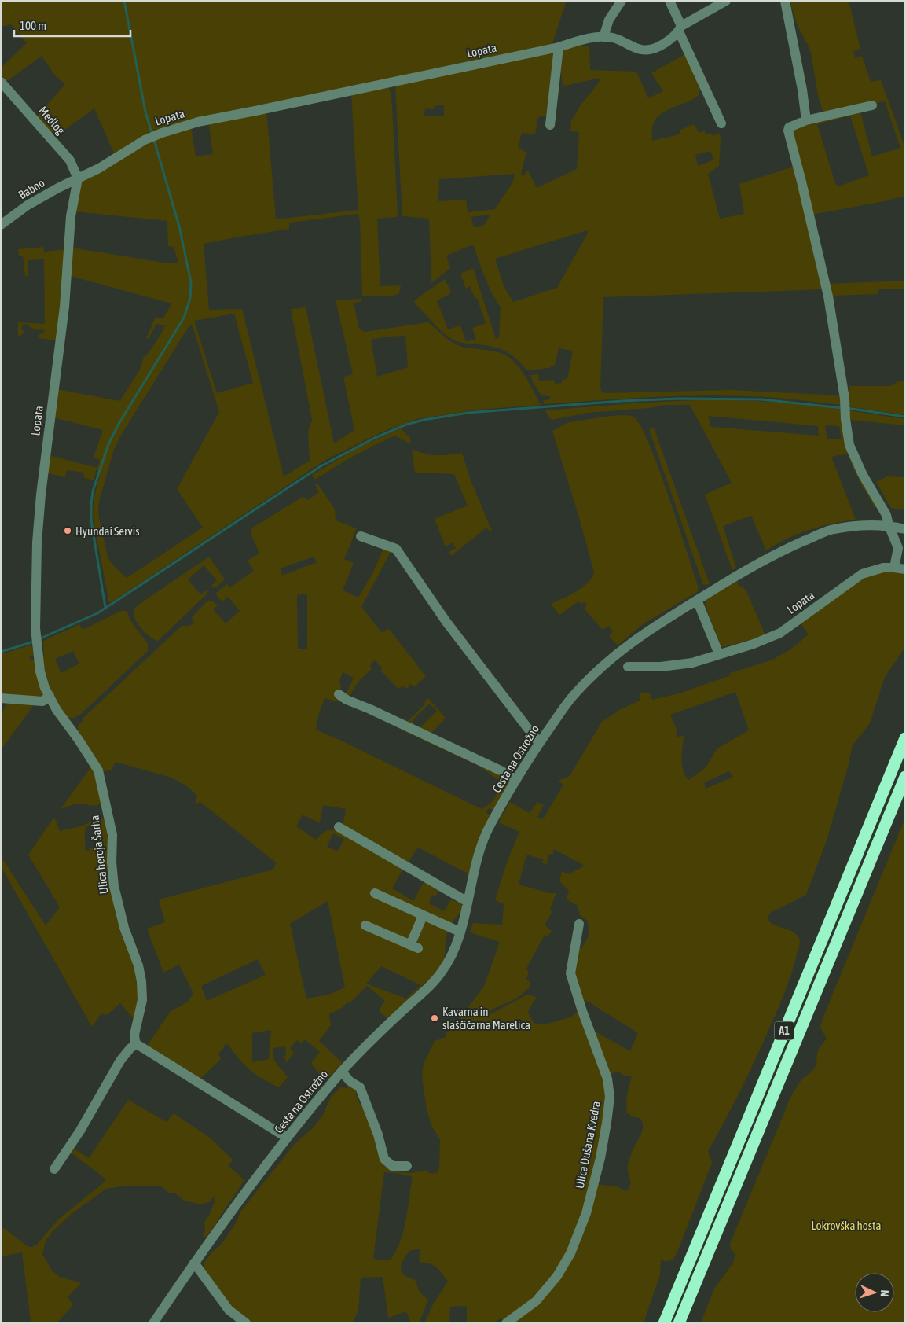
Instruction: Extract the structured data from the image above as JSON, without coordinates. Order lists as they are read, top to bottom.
{
  "streets": {
    "highway": ["A1"],
    "street": [
      "Lopata",
      "Medlog",
      "Babno",
      "Cesta na Ostrožno",
      "Ulica heroja Šarha",
      "Ulica Dušana Kvedra"
    ]
  },
  "crossings": [
    ["Lopata", "Medlog"],
    ["Lopata", "Babno"],
    ["Lopata", "Ulica heroja Šarha"],
    ["Medlog", "Babno"]
  ],
  "parks": ["Lokrovška hosta"],
  "places": ["Hyundai Servis", "Kavarna in slaščičarna Marelica"],
  "scale_bar": "100 m",
  "north": "right"
}
